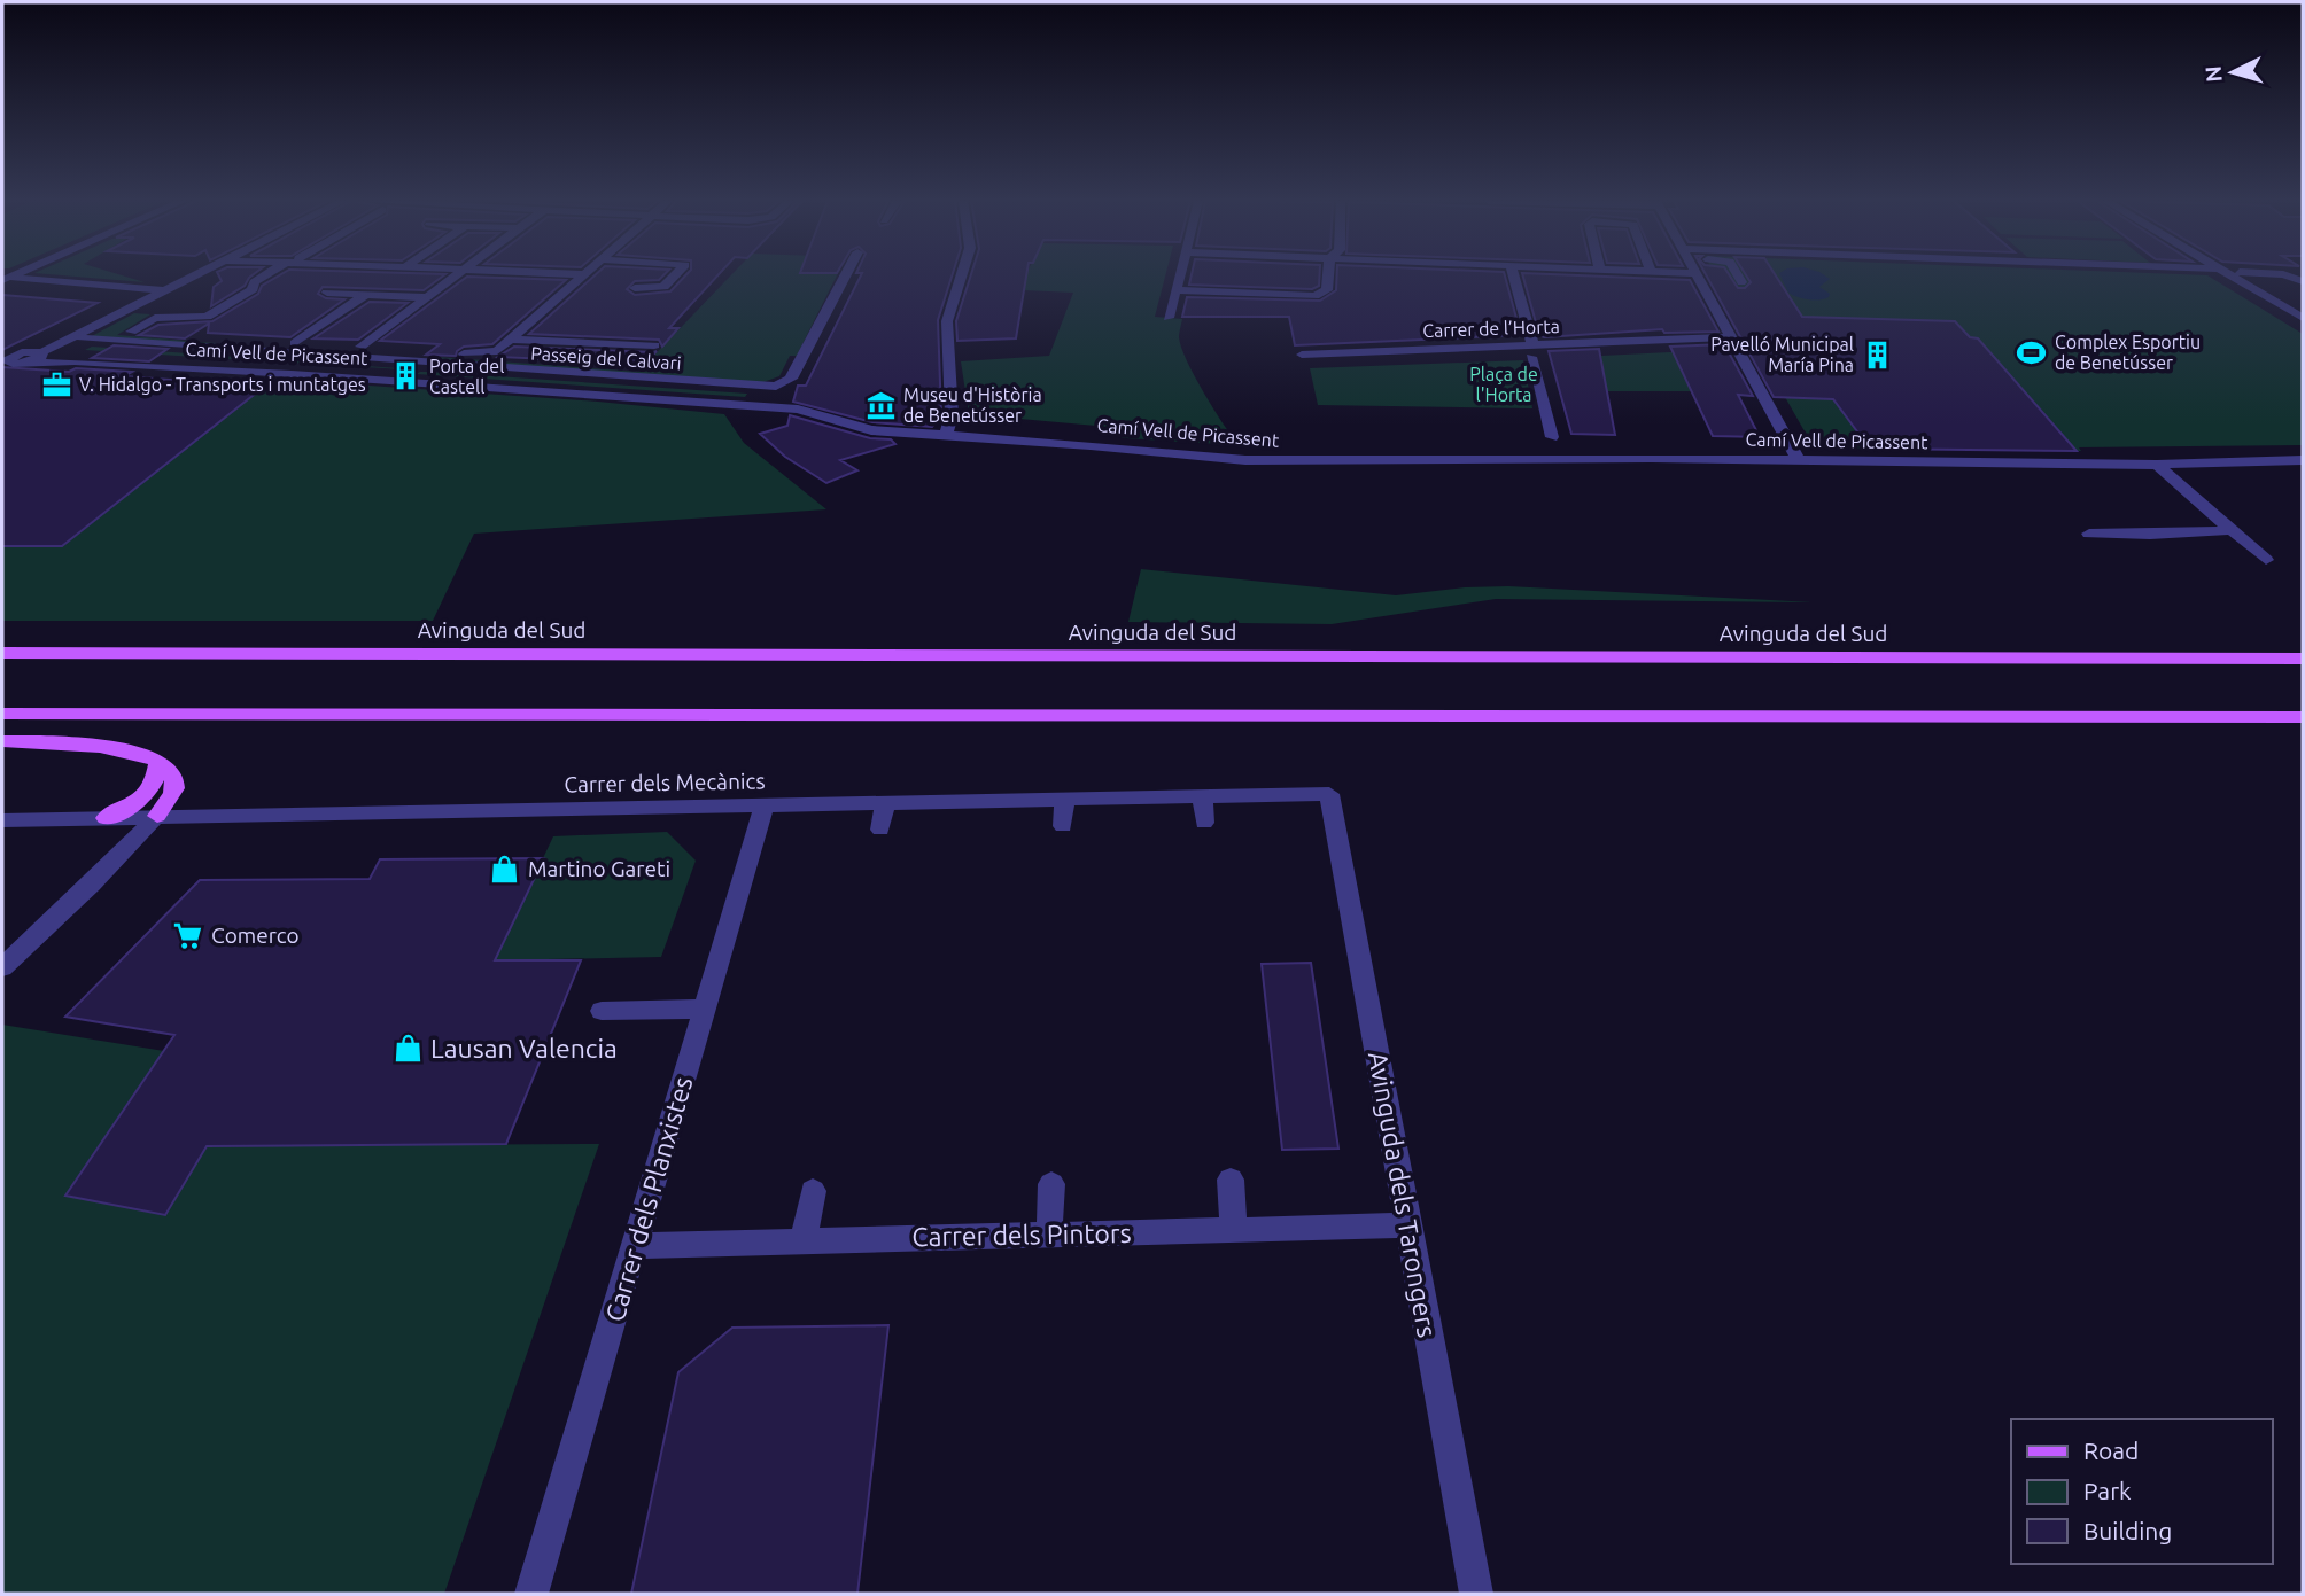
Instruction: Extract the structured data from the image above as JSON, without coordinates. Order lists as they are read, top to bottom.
{
  "streets": {
    "main road": ["Avinguda del Sud"],
    "street": [
      "Carrer de l’Horta",
      "Camí Vell de Picassent",
      "Passeig del Calvari",
      "Carrer dels Mecànics",
      "Avinguda dels Tarongers",
      "Carrer dels Planxistes",
      "Carrer dels Pintors"
    ]
  },
  "crossings": [
    ["Carrer dels Mecànics", "Avinguda dels Tarongers"],
    ["Carrer dels Mecànics", "Carrer dels Planxistes"],
    ["Avinguda dels Tarongers", "Carrer dels Pintors"],
    ["Carrer dels Planxistes", "Carrer dels Pintors"]
  ],
  "parks": ["Plaça de l'Horta"],
  "places": {
    "sports": ["Complex Esportiu de Benetússer"],
    "building": ["Pavelló Municipal María Pina", "Porta del Castell"],
    "office": ["V. Hidalgo - Transports i muntatges"],
    "museum": ["Museu d'Història de Benetússer"],
    "shop": ["Martino Gareti", "Lausan Valencia"],
    "supermarket": ["Comerco"]
  },
  "legend": ["Road", "Park", "Building"],
  "north": "left"
}
